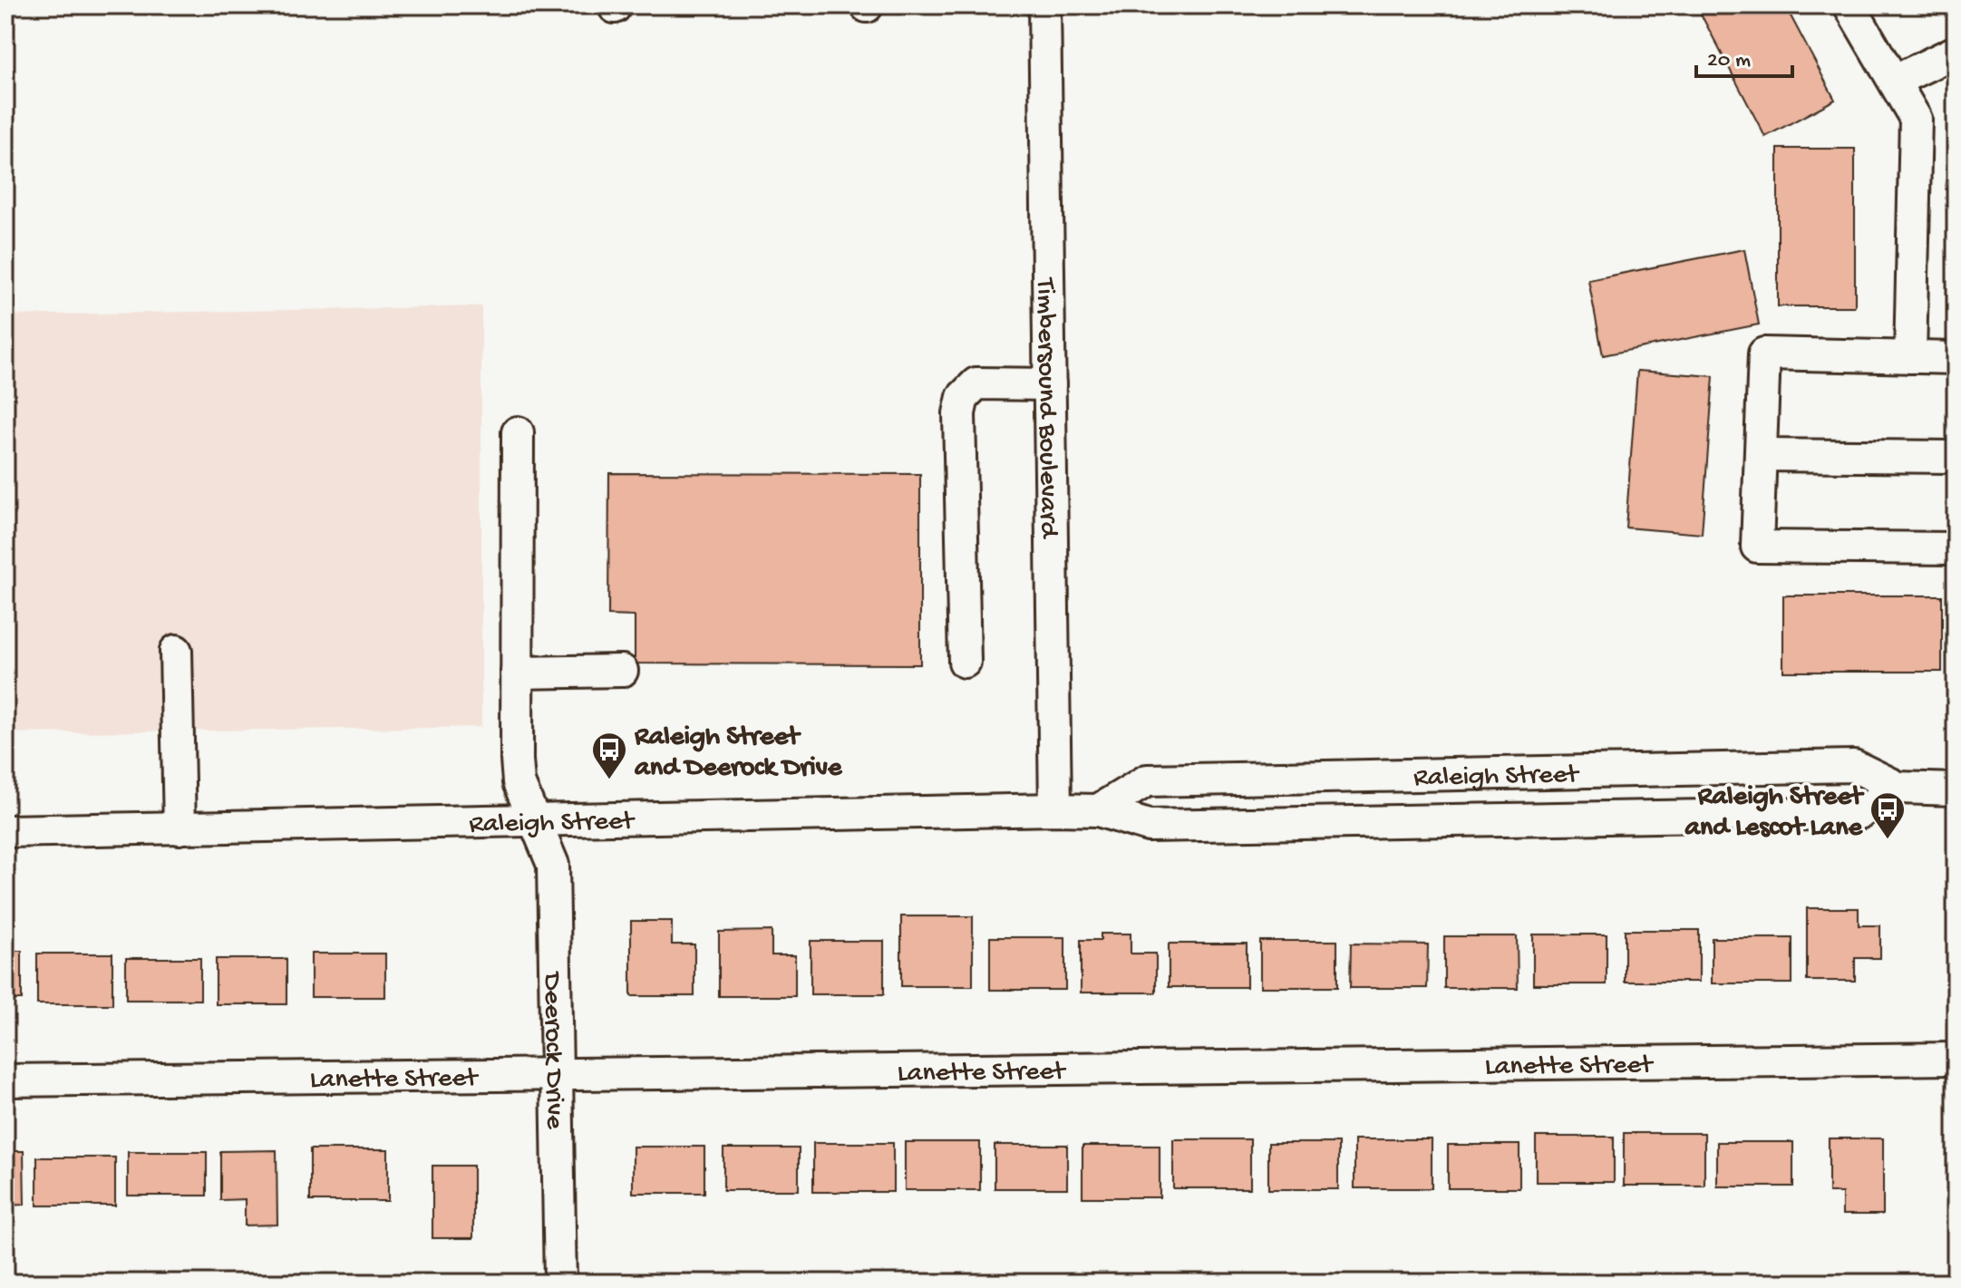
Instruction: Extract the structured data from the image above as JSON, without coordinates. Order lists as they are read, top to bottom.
{
  "streets": {
    "street": [
      "Timbersound Boulevard",
      "Raleigh Street",
      "Deerock Drive",
      "Lanette Street"
    ]
  },
  "crossings": [
    ["Timbersound Boulevard", "Raleigh Street"],
    ["Raleigh Street", "Deerock Drive"],
    ["Deerock Drive", "Lanette Street"]
  ],
  "places": {
    "bus stop": ["Raleigh Street and Deerock Drive", "Raleigh Street and Lescot Lane"]
  },
  "scale_bar": "20 m"
}
